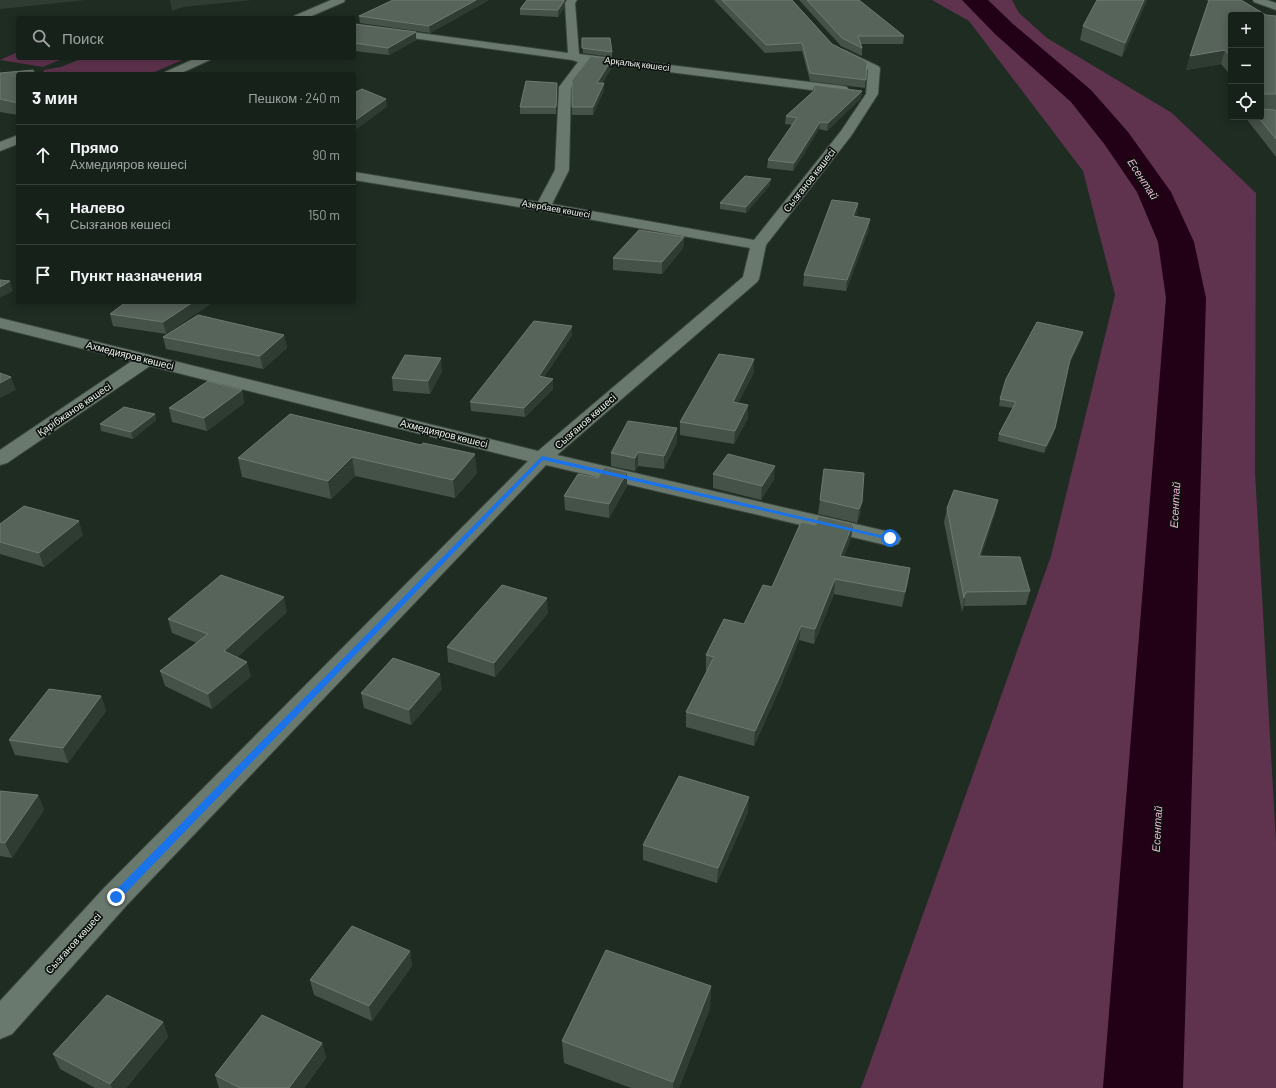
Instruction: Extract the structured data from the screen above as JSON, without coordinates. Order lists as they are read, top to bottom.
{
  "streets": {
    "street": [
      "Арқалық көшесі",
      "Сызғанов көшесі",
      "Азербаев көшесі",
      "Ахмедияров көшесі",
      "Қарібжанов көшесі"
    ]
  },
  "crossings": [
    ["Арқалық көшесі", "Сызғанов көшесі"],
    ["Сызғанов көшесі", "Азербаев көшесі"],
    ["Сызғанов көшесі", "Ахмедияров көшесі"],
    ["Ахмедияров көшесі", "Қарібжанов көшесі"]
  ],
  "water": ["Есентай"],
  "page": {
    "map_buttons": ["+", "−"],
    "search": "Поиск",
    "heading": ["3 мин", "Пешком · 240 m"],
    "list": [
      ["Прямо", "Ахмедияров көшесі", "90 m"],
      ["Налево", "Сызғанов көшесі", "150 m"],
      "Пункт назначения"
    ]
  }
}
